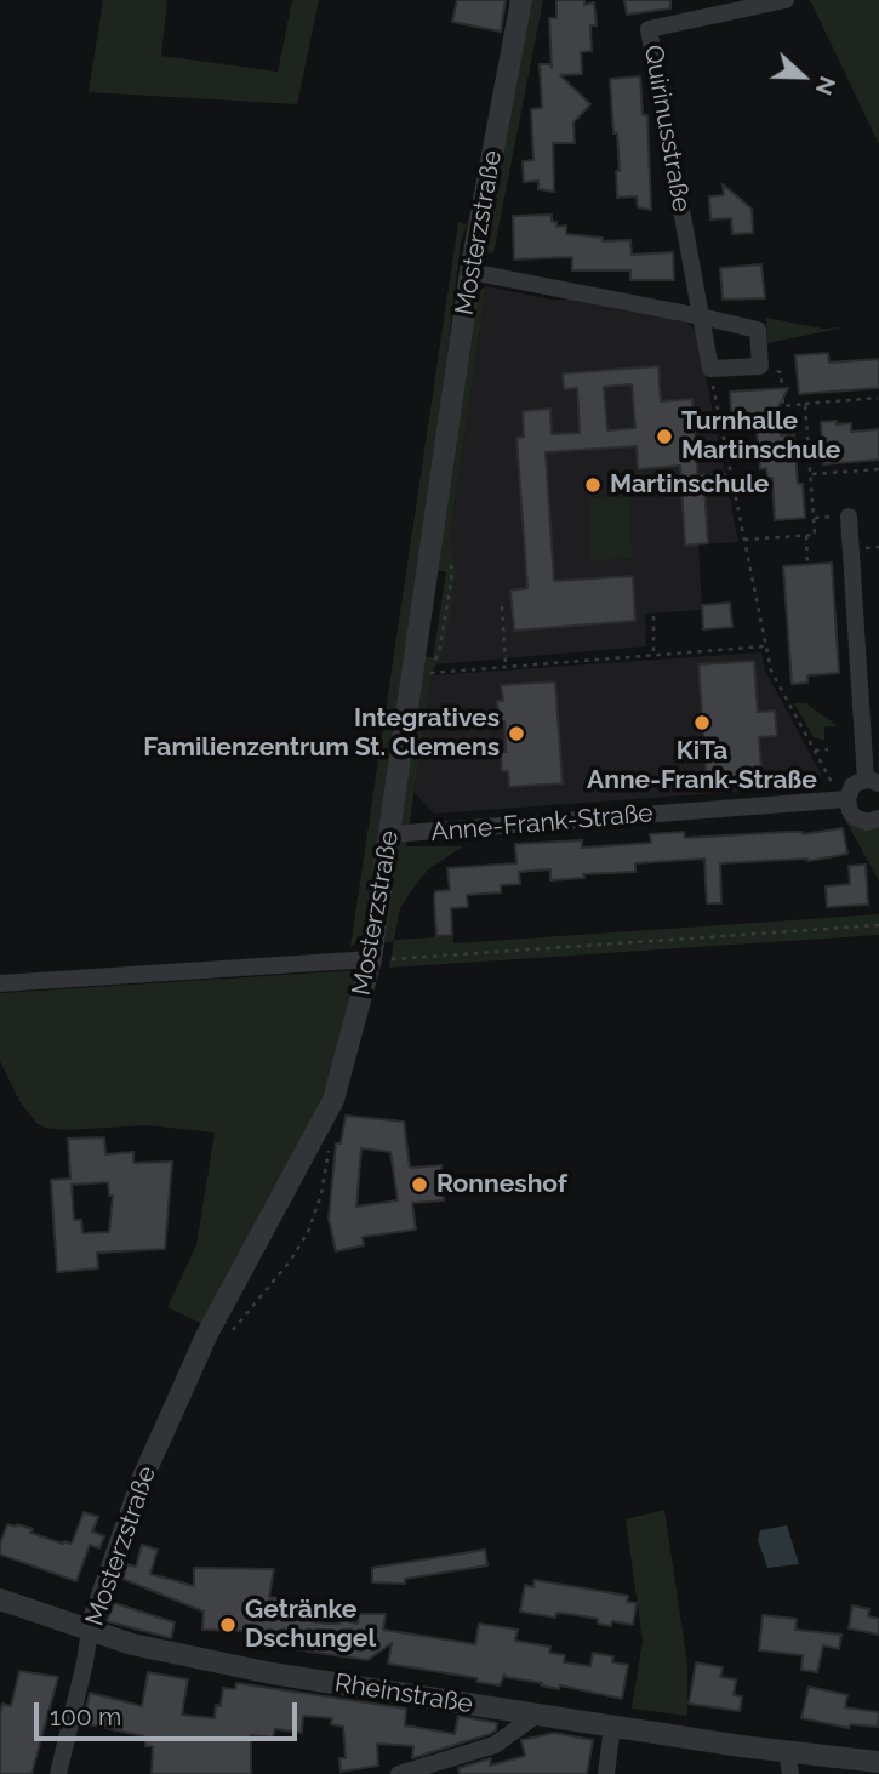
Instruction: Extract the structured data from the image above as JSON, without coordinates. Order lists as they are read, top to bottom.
{
  "streets": {
    "street": [
      "Quirinusstraße",
      "Mosterzstraße",
      "Anne-Frank-Straße",
      "Rheinstraße"
    ]
  },
  "crossings": [
    ["Mosterzstraße", "Anne-Frank-Straße"],
    ["Mosterzstraße", "Rheinstraße"]
  ],
  "places": [
    "Turnhalle Martinschule",
    "Martinschule",
    "KiTa Anne-Frank-Straße",
    "Integratives Familienzentrum St. Clemens",
    "Ronneshof",
    "Getränke Dschungel"
  ],
  "scale_bar": "100 m",
  "north": "right"
}
